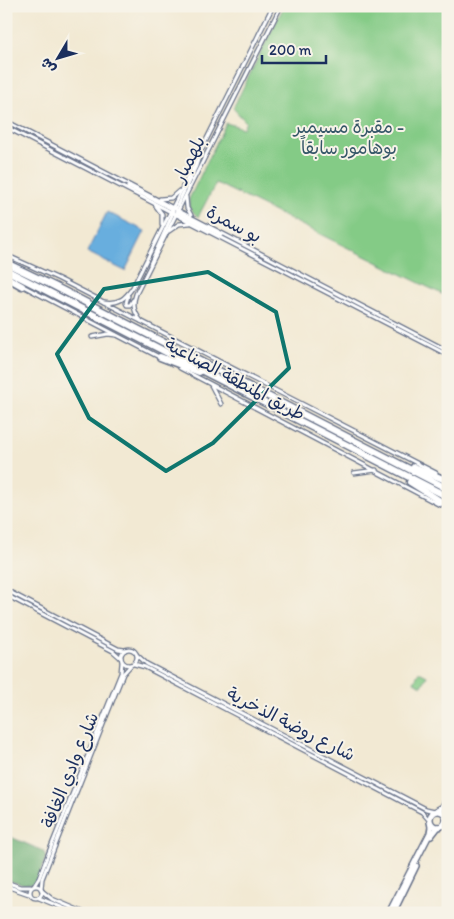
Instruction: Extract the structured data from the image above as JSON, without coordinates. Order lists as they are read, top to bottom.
{
  "streets": {
    "highway": ["طريق المنطقة الصناعية"],
    "street": [
      "بلهمبار",
      "بو سمرة",
      "شارع روضة الذخرية",
      "شارع وادي الغافة"
    ]
  },
  "crossings": [
    ["بلهمبار", "بو سمرة"],
    ["بلهمبار", "طريق المنطقة الصناعية"],
    ["شارع روضة الذخرية", "شارع وادي الغافة"]
  ],
  "parks": ["مقبرة مسيمير - بوهامور سابقاً"],
  "scale_bar": "200 m",
  "north": "bottom left"
}
